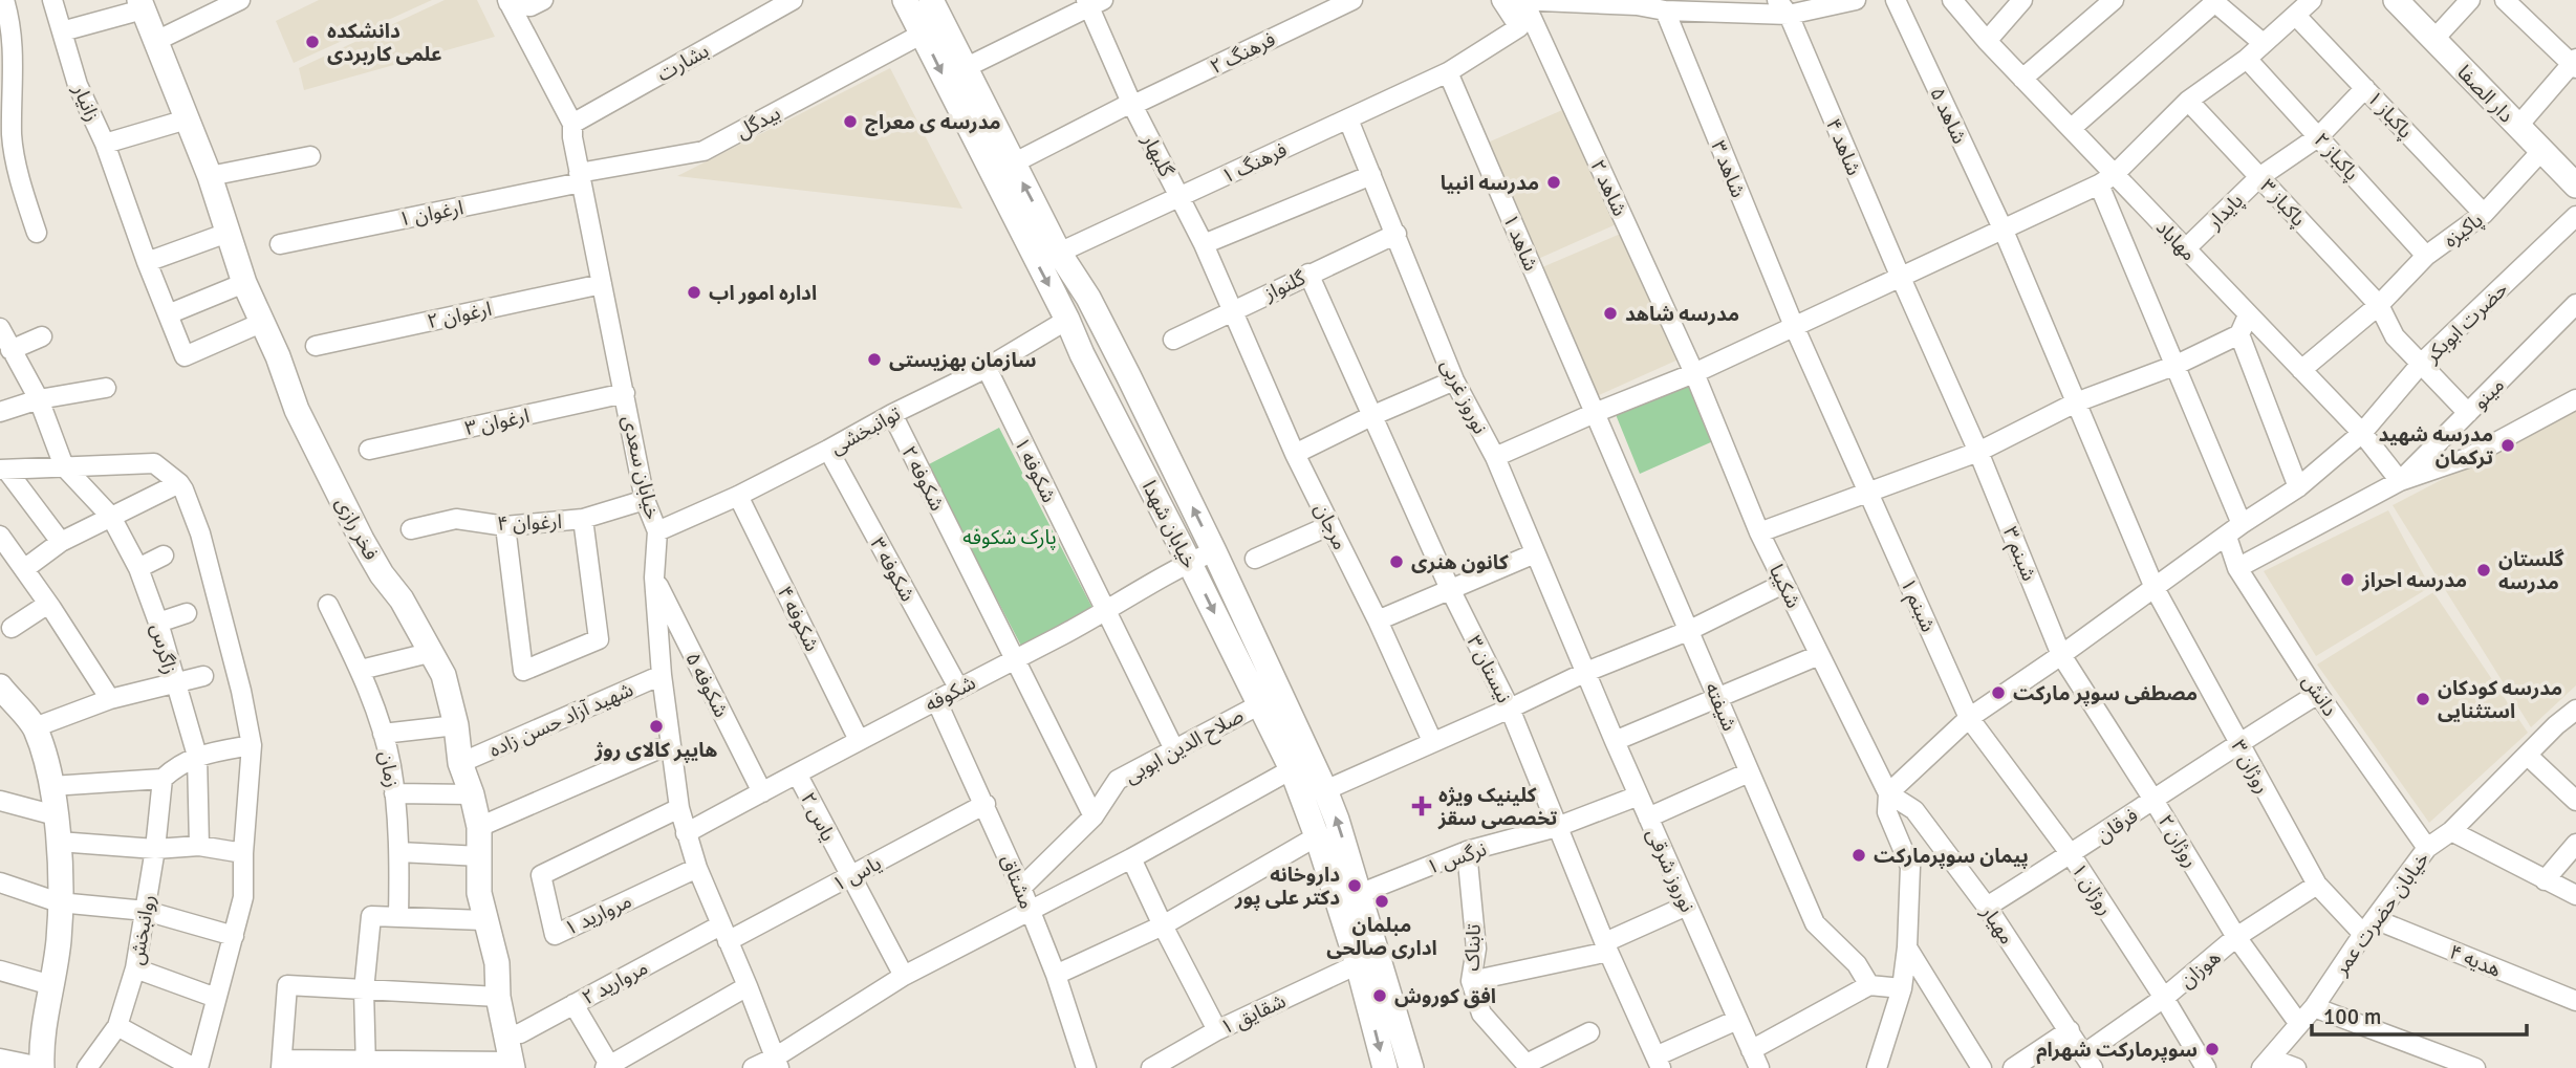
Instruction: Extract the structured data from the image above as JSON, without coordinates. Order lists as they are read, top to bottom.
{
  "streets": {
    "main road": ["دار الصفا", "خیابان شهدا", "فخر رازی"],
    "street": [
      "فرهنگ ۲",
      "بشارت",
      "زانیار",
      "پاکباز ۱",
      "شاهد ۵",
      "بیدگل",
      "شاهد ۴",
      "گلبهار",
      "پاکباز ۲",
      "فرهنگ ۱",
      "شاهد ۳",
      "شاهد ۲",
      "پاکباز ۳",
      "پایدار",
      "ارغوان ۱",
      "پاکیزه",
      "مهاباد",
      "شاهد ۱",
      "گلنواز",
      "ارغوان ۲",
      "حضرت ابوبکر",
      "مینو",
      "نوروز غربی",
      "ارغوان ۳",
      "توانبخشی",
      "خیابان سعدی",
      "شکوفه ۱",
      "شکوفه ۲",
      "ارغوان ۴",
      "مرجان",
      "شبنم ۳",
      "شکوفه ۳",
      "شکیبا",
      "شبنم ۱",
      "شکوفه ۴",
      "زاگرس",
      "نیستان ۳",
      "شکوفه ۵",
      "شکوفه",
      "دانش",
      "شیفته",
      "شهید آزاد حسن زاده",
      "صلاح الدین ابوبی",
      "روژان ۳",
      "زمان",
      "یاس ۲",
      "فرقان",
      "روژان ۲",
      "نرگس ۱",
      "نوروز شرقی",
      "یاس ۱",
      "مشتاق",
      "روژان ۱",
      "خیابان حضرت عمر",
      "مروارید ۱",
      "مهیار",
      "روانبخش",
      "تابناک",
      "هدیه ۴",
      "هوزان",
      "مروارید ۲",
      "شقایق ۱"
    ]
  },
  "crossings": [
    ["فرهنگ ۲", "گلبهار"],
    ["فرهنگ ۲", "خیابان شهدا"],
    ["بشارت", "خیابان سعدی"],
    ["دار الصفا", "پاکیزه"],
    ["پاکباز ۱", "پایدار"],
    ["پاکباز ۱", "پاکیزه"],
    ["شاهد ۵", "روژان ۳"],
    ["بیدگل", "ارغوان ۱"],
    ["بیدگل", "خیابان سعدی"],
    ["بیدگل", "خیابان شهدا"],
    ["شاهد ۴", "شبنم ۳"],
    ["گلبهار", "فرهنگ ۱"],
    ["گلبهار", "گلنواز"],
    ["گلبهار", "مرجان"],
    ["پاکباز ۲", "پایدار"],
    ["پاکباز ۲", "پاکیزه"],
    ["فرهنگ ۱", "شاهد ۱"],
    ["فرهنگ ۱", "نوروز غربی"],
    ["فرهنگ ۱", "خیابان شهدا"],
    ["شاهد ۳", "شبنم ۱"],
    ["شاهد ۲", "شکیبا"],
    ["پاکباز ۳", "پایدار"],
    ["پاکباز ۳", "پاکیزه"],
    ["پاکباز ۳", "حضرت ابوبکر"],
    ["پاکباز ۳", "مینو"],
    ["پایدار", "مهاباد"],
    ["ارغوان ۱", "خیابان سعدی"],
    ["پاکیزه", "مهاباد"],
    ["مهاباد", "حضرت ابوبکر"],
    ["مهاباد", "مینو"],
    ["شاهد ۱", "شیفته"],
    ["گلنواز", "نوروز غربی"],
    ["گلنواز", "مرجان"],
    ["گلنواز", "نیستان ۳"],
    ["ارغوان ۲", "خیابان سعدی"],
    ["حضرت ابوبکر", "شبنم ۳"],
    ["حضرت ابوبکر", "شکیبا"],
    ["حضرت ابوبکر", "شبنم ۱"],
    ["حضرت ابوبکر", "دانش"],
    ["حضرت ابوبکر", "روژان ۳"],
    ["حضرت ابوبکر", "روژان ۲"],
    ["حضرت ابوبکر", "روژان ۱"],
    ["حضرت ابوبکر", "مهیار"],
    ["نوروز غربی", "نوروز شرقی"],
    ["ارغوان ۳", "خیابان سعدی"],
    ["توانبخشی", "خیابان سعدی"],
    ["توانبخشی", "شکوفه ۱"],
    ["توانبخشی", "شکوفه ۲"],
    ["توانبخشی", "خیابان شهدا"],
    ["توانبخشی", "شکوفه ۳"],
    ["توانبخشی", "شکوفه ۴"],
    ["خیابان سعدی", "ارغوان ۴"],
    ["خیابان سعدی", "شکوفه ۵"],
    ["خیابان سعدی", "شکوفه"],
    ["خیابان سعدی", "شهید آزاد حسن زاده"],
    ["خیابان سعدی", "یاس ۱"],
    ["خیابان سعدی", "مروارید ۱"],
    ["خیابان سعدی", "مروارید ۲"],
    ["شکوفه ۱", "شکوفه"],
    ["شکوفه ۱", "صلاح الدین ابوبی"],
    ["شکوفه ۲", "شکوفه"],
    ["شکوفه ۲", "صلاح الدین ابوبی"],
    ["خیابان شهدا", "شکوفه"],
    ["خیابان شهدا", "صلاح الدین ابوبی"],
    ["خیابان شهدا", "نرگس ۱"],
    ["خیابان شهدا", "شقایق ۱"],
    ["فخر رازی", "شهید آزاد حسن زاده"],
    ["فخر رازی", "مروارید ۲"],
    ["شبنم ۳", "روژان ۲"],
    ["شکوفه ۳", "شکوفه"],
    ["شکیبا", "مهیار"],
    ["شبنم ۱", "روژان ۱"],
    ["شکوفه ۴", "شکوفه"],
    ["نیستان ۳", "نرگس ۱"],
    ["شکوفه ۵", "شکوفه"],
    ["شکوفه", "یاس ۲"],
    ["شکوفه", "مشتاق"],
    ["دانش", "فرقان"],
    ["دانش", "خیابان حضرت عمر"],
    ["صلاح الدین ابوبی", "مشتاق"],
    ["روژان ۳", "فرقان"],
    ["روژان ۳", "خیابان حضرت عمر"],
    ["روژان ۳", "هدیه ۴"],
    ["روژان ۳", "هوزان"],
    ["یاس ۲", "یاس ۱"],
    ["فرقان", "روژان ۲"],
    ["فرقان", "روژان ۱"],
    ["فرقان", "مهیار"],
    ["روژان ۲", "خیابان حضرت عمر"],
    ["روژان ۲", "هوزان"],
    ["نرگس ۱", "نوروز شرقی"],
    ["نرگس ۱", "تابناک"],
    ["یاس ۱", "مشتاق"],
    ["یاس ۱", "مروارید ۲"],
    ["روژان ۱", "هوزان"],
    ["خیابان حضرت عمر", "هدیه ۴"],
    ["مهیار", "هوزان"]
  ],
  "parks": ["پارک شکوفه"],
  "places": {
    "other": [
      "دانشکده علمی کاربردی",
      "مدرسه ی معراج",
      "مدرسه انبیا",
      "اداره امور اب",
      "مدرسه شاهد",
      "سازمان بهزیستی",
      "مدرسه شهید ترکمان",
      "کانون هنری",
      "گلستان مدرسه",
      "مدرسه احراز",
      "مصطفی سوپر مارکت",
      "مدرسه کودکان استثنایی",
      "هایپر کالای روژ",
      "پیمان سوپرمارکت",
      "داروخانه دکتر علی پور",
      "مبلمان اداری صالحی",
      "افق کوروش",
      "سوپرمارکت شهرام"
    ],
    "health": ["کلینیک ویژه تخصصی سقز"]
  },
  "scale_bar": "100 m"
}
